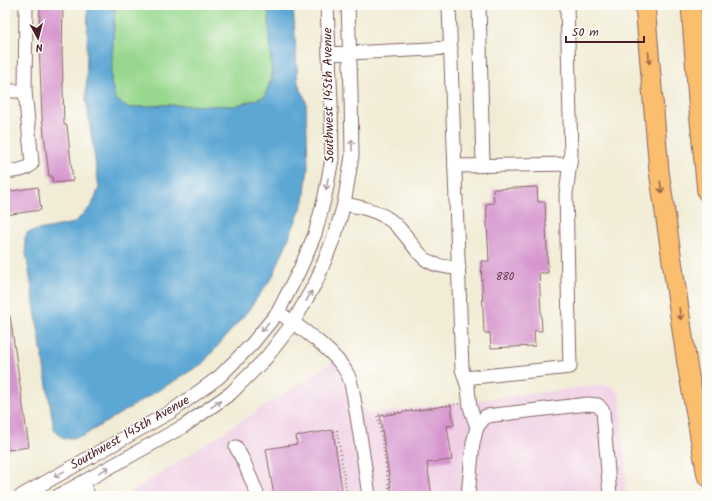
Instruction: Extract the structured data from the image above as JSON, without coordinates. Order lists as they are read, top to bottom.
{
  "streets": {
    "street": ["Southwest 145th Avenue"]
  },
  "house_numbers": ["880"],
  "scale_bar": "50 m",
  "north": "bottom"
}
